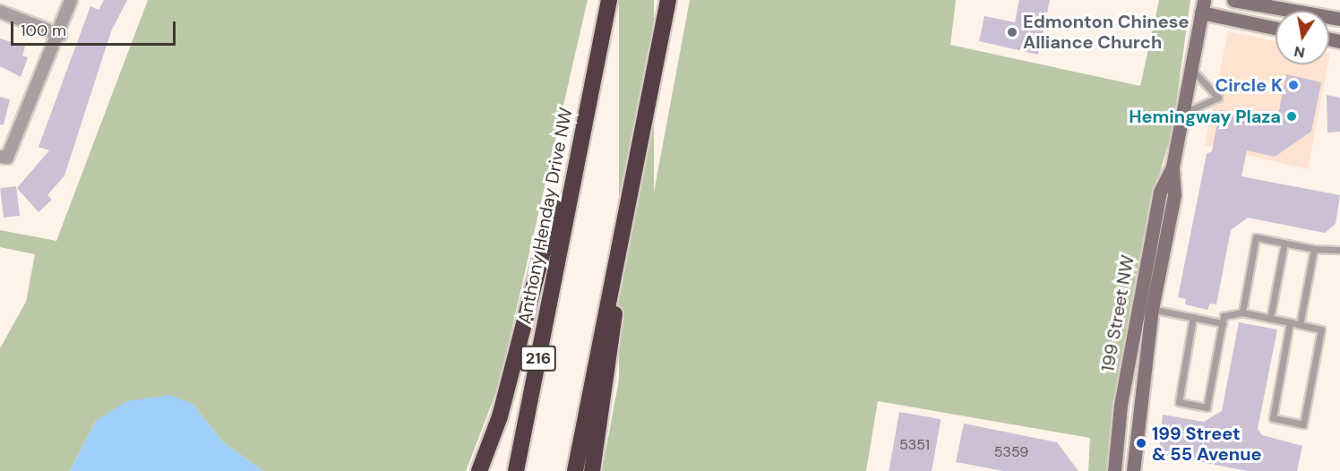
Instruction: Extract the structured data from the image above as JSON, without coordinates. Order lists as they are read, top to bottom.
{
  "streets": {
    "highway": ["Anthony Henday Drive NW", "216"],
    "main road": ["199 Street NW"]
  },
  "places": [
    "Edmonton Chinese Alliance Church",
    "Circle K",
    "Hemingway Plaza",
    "199 Street & 55 Avenue"
  ],
  "house_numbers": ["5351", "5359"],
  "scale_bar": "100 m",
  "north": "bottom"
}
